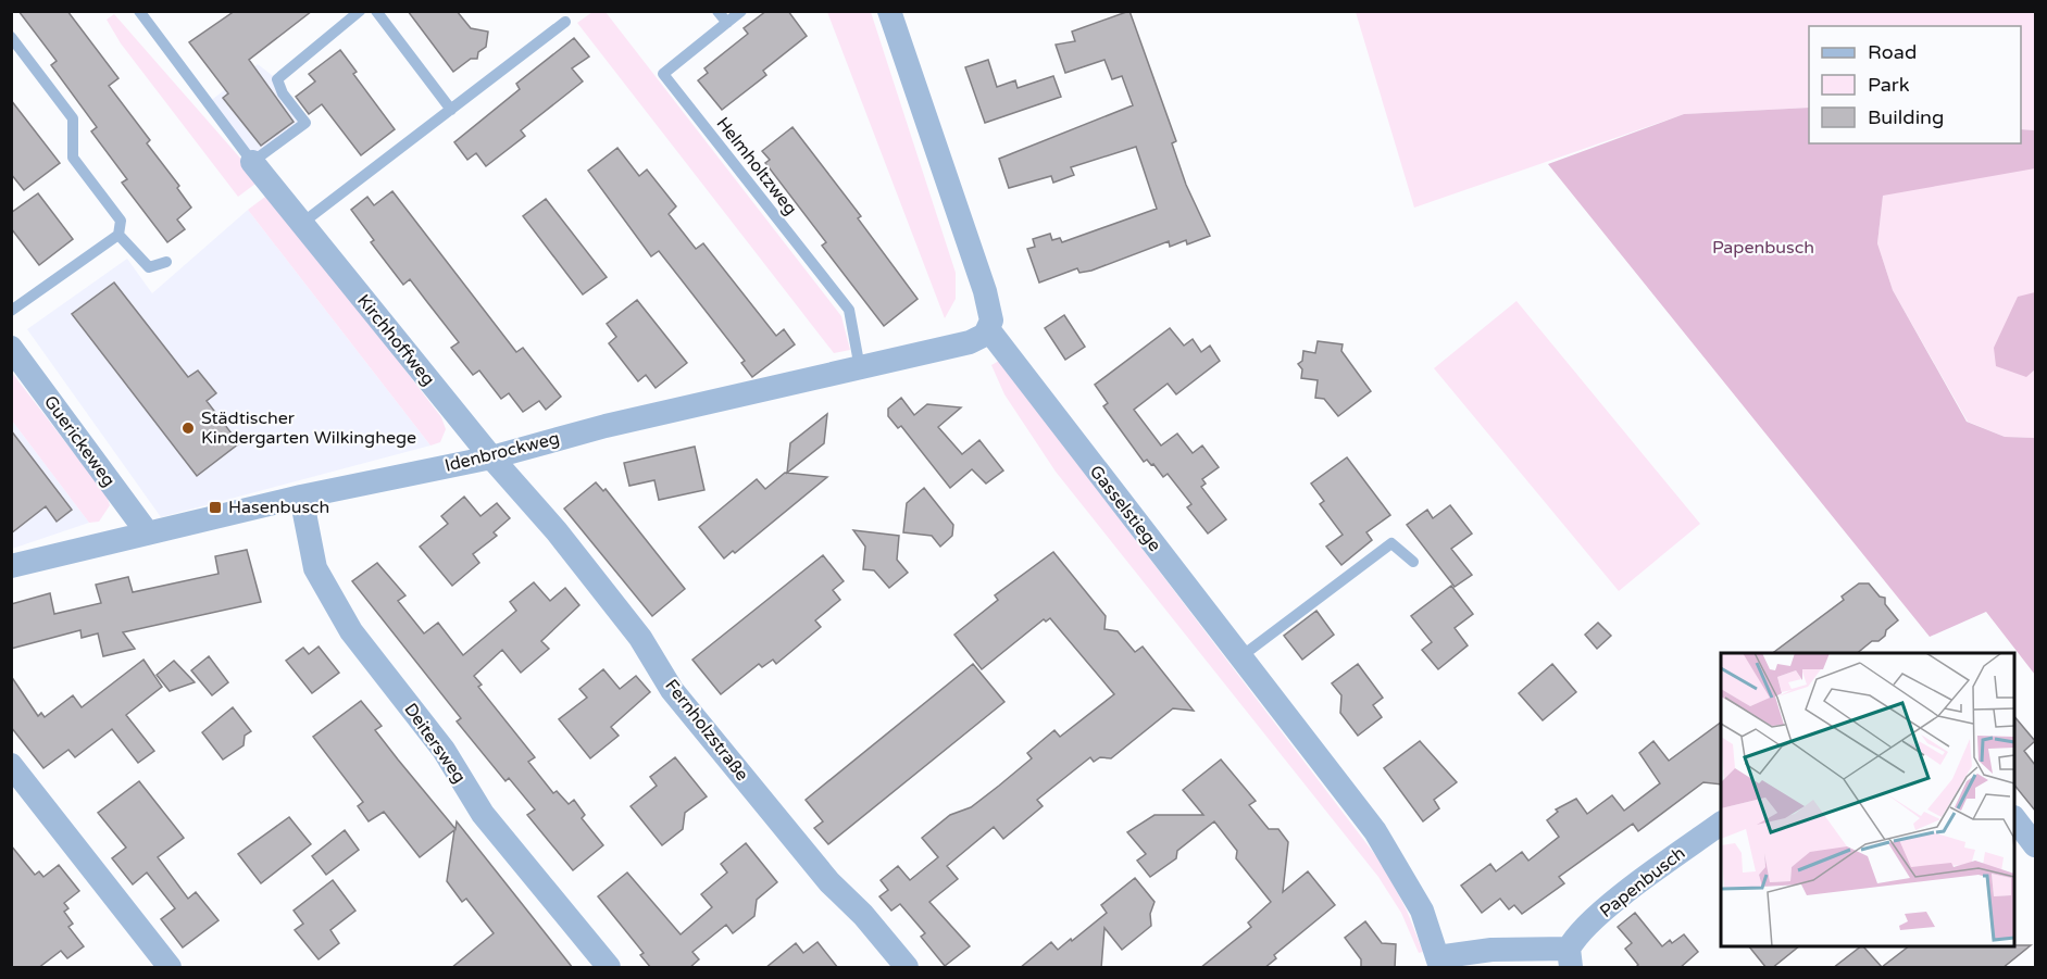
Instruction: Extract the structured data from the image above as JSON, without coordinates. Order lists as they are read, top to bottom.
{
  "streets": {
    "street": [
      "Kirchhoffweg",
      "Guerickeweg",
      "Idenbrockweg",
      "Gasselstiege",
      "Fernholzstraße",
      "Deitersweg",
      "Papenbusch"
    ],
    "lane": ["Helmholtzweg"]
  },
  "crossings": [
    ["Helmholtzweg", "Idenbrockweg"],
    ["Kirchhoffweg", "Idenbrockweg"],
    ["Kirchhoffweg", "Fernholzstraße"],
    ["Guerickeweg", "Idenbrockweg"],
    ["Idenbrockweg", "Gasselstiege"],
    ["Idenbrockweg", "Fernholzstraße"],
    ["Idenbrockweg", "Deitersweg"],
    ["Gasselstiege", "Papenbusch"]
  ],
  "parks": ["Papenbusch"],
  "places": {
    "other": ["Städtischer Kindergarten Wilkinghege"],
    "transit": ["Hasenbusch"]
  },
  "legend": ["Road", "Park", "Building"]
}
